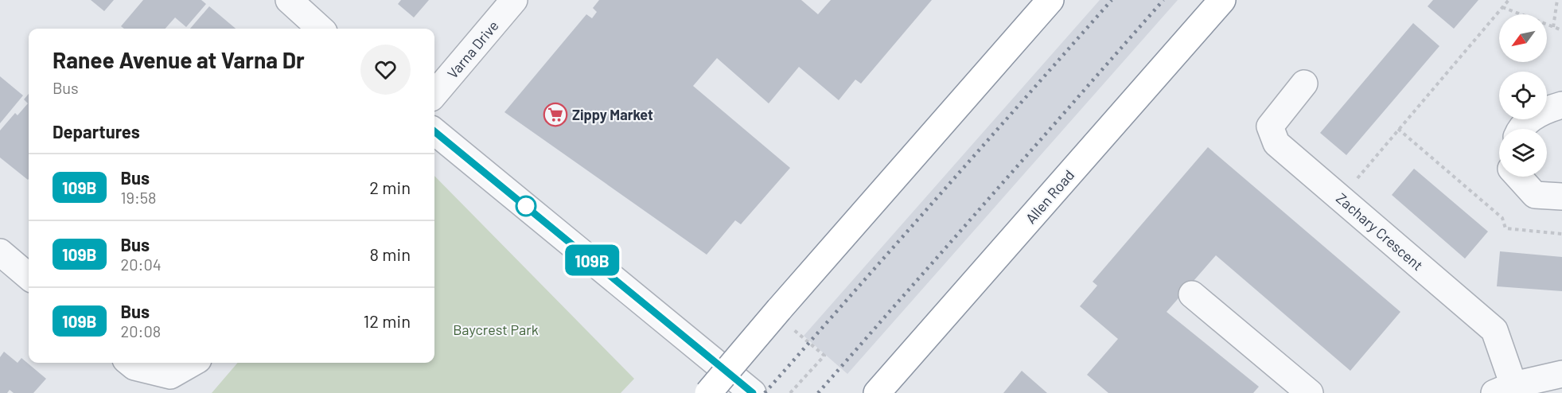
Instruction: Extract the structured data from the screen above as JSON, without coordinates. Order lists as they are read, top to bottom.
{
  "streets": {
    "highway": ["Allen Road"],
    "street": ["Varna Drive", "Zachary Crescent"]
  },
  "parks": ["Baycrest Park"],
  "places": {
    "supermarket": ["Zippy Market"]
  },
  "lines": ["bus line 109B"],
  "north": "bottom left",
  "page": {
    "on_map": "109B",
    "heading": [
      ["Ranee Avenue at Varna Dr", "Bus"],
      "Departures"
    ],
    "list": [
      {
        "mark": "109B",
        "name": "Bus",
        "note": "19:58",
        "value": "2 min"
      },
      {
        "mark": "109B",
        "name": "Bus",
        "note": "20:04",
        "value": "8 min"
      },
      {
        "mark": "109B",
        "name": "Bus",
        "note": "20:08",
        "value": "12 min"
      }
    ]
  }
}
